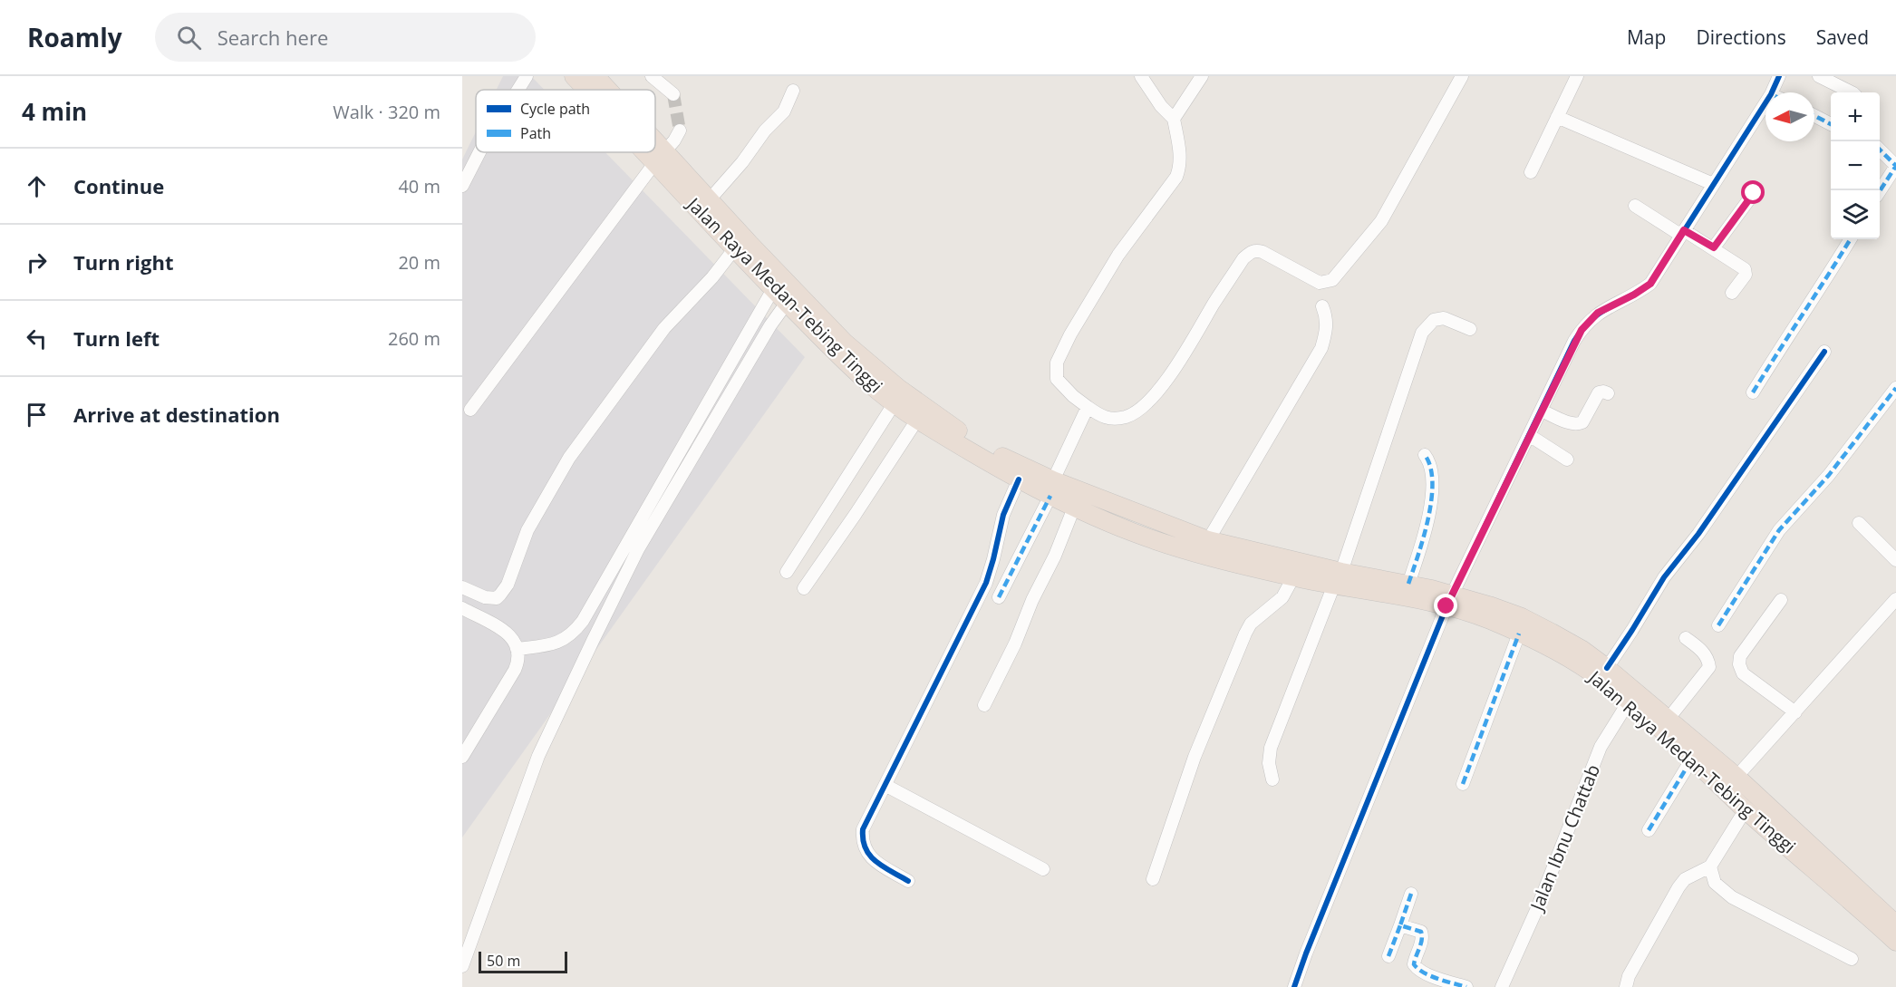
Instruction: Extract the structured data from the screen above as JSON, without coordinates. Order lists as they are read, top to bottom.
{
  "streets": {
    "highway": ["Jalan Raya Medan-Tebing Tinggi"],
    "street": ["Jalan Ibnu Chattab"]
  },
  "crossings": [
    ["Jalan Raya Medan-Tebing Tinggi", "Jalan Ibnu Chattab"]
  ],
  "legend": ["Cycle path", "Path"],
  "scale_bar": "50 m",
  "north": "left",
  "page": {
    "header": "Roamly",
    "search": "Search here",
    "nav": ["Map", "Directions", "Saved"],
    "heading": ["4 min", "Walk · 320 m"],
    "map_buttons": ["+", "−"],
    "list": [
      ["Continue", "40 m"],
      ["Turn right", "20 m"],
      ["Turn left", "260 m"],
      "Arrive at destination"
    ],
    "scale": "50 m"
  }
}
